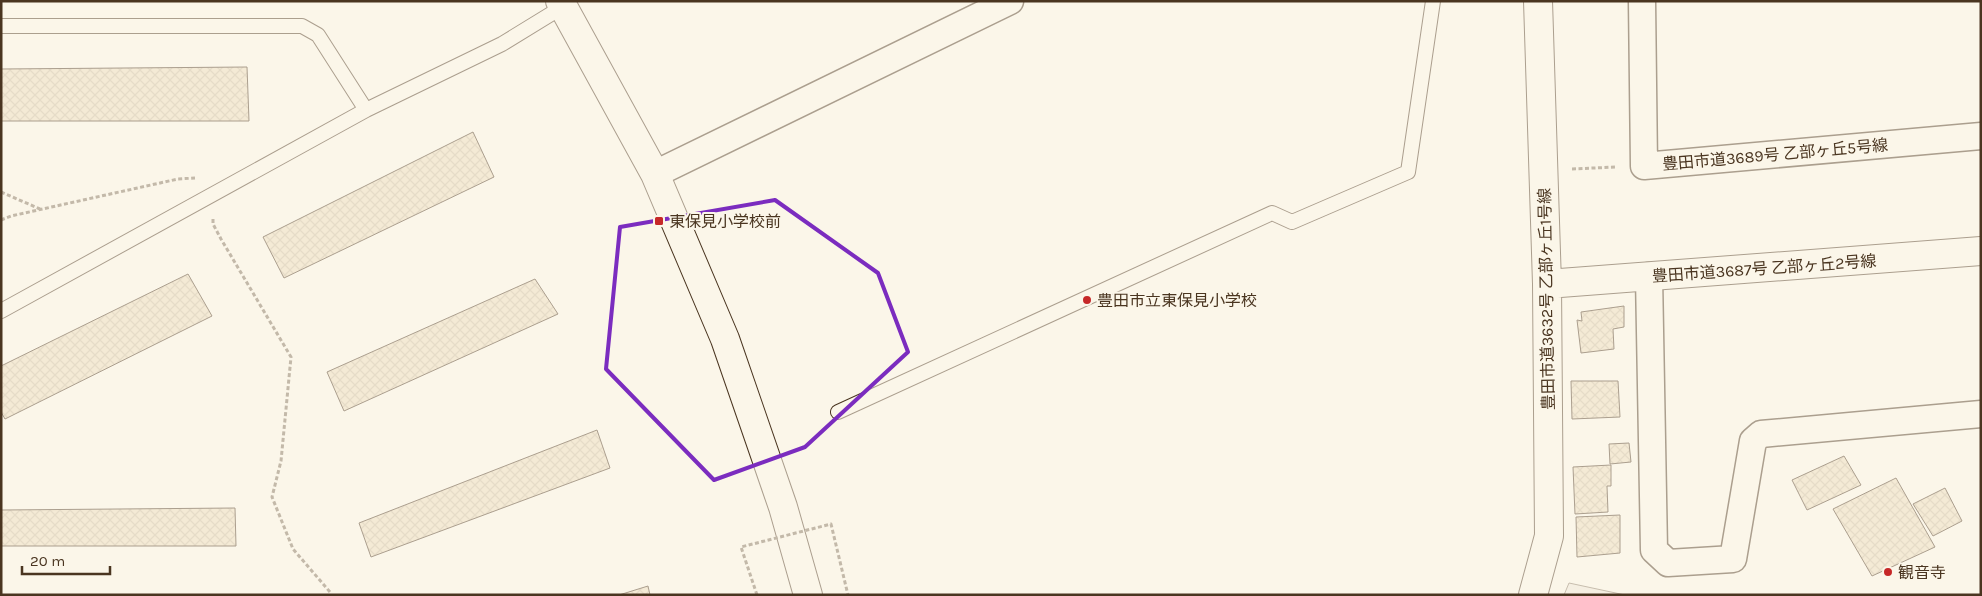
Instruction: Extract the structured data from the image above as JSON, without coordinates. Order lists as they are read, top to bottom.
{
  "streets": {
    "street": ["豊田市道3689号 乙部ヶ丘5号線", "豊田市道3687号 乙部ヶ丘2号線", "豊田市道3632号 乙部ヶ丘1号線"]
  },
  "crossings": [
    ["豊田市道3687号 乙部ヶ丘2号線", "豊田市道3632号 乙部ヶ丘1号線"]
  ],
  "places": {
    "transit": ["東保見小学校前"],
    "other": ["豊田市立東保見小学校", "観音寺"]
  },
  "scale_bar": "20 m"
}
